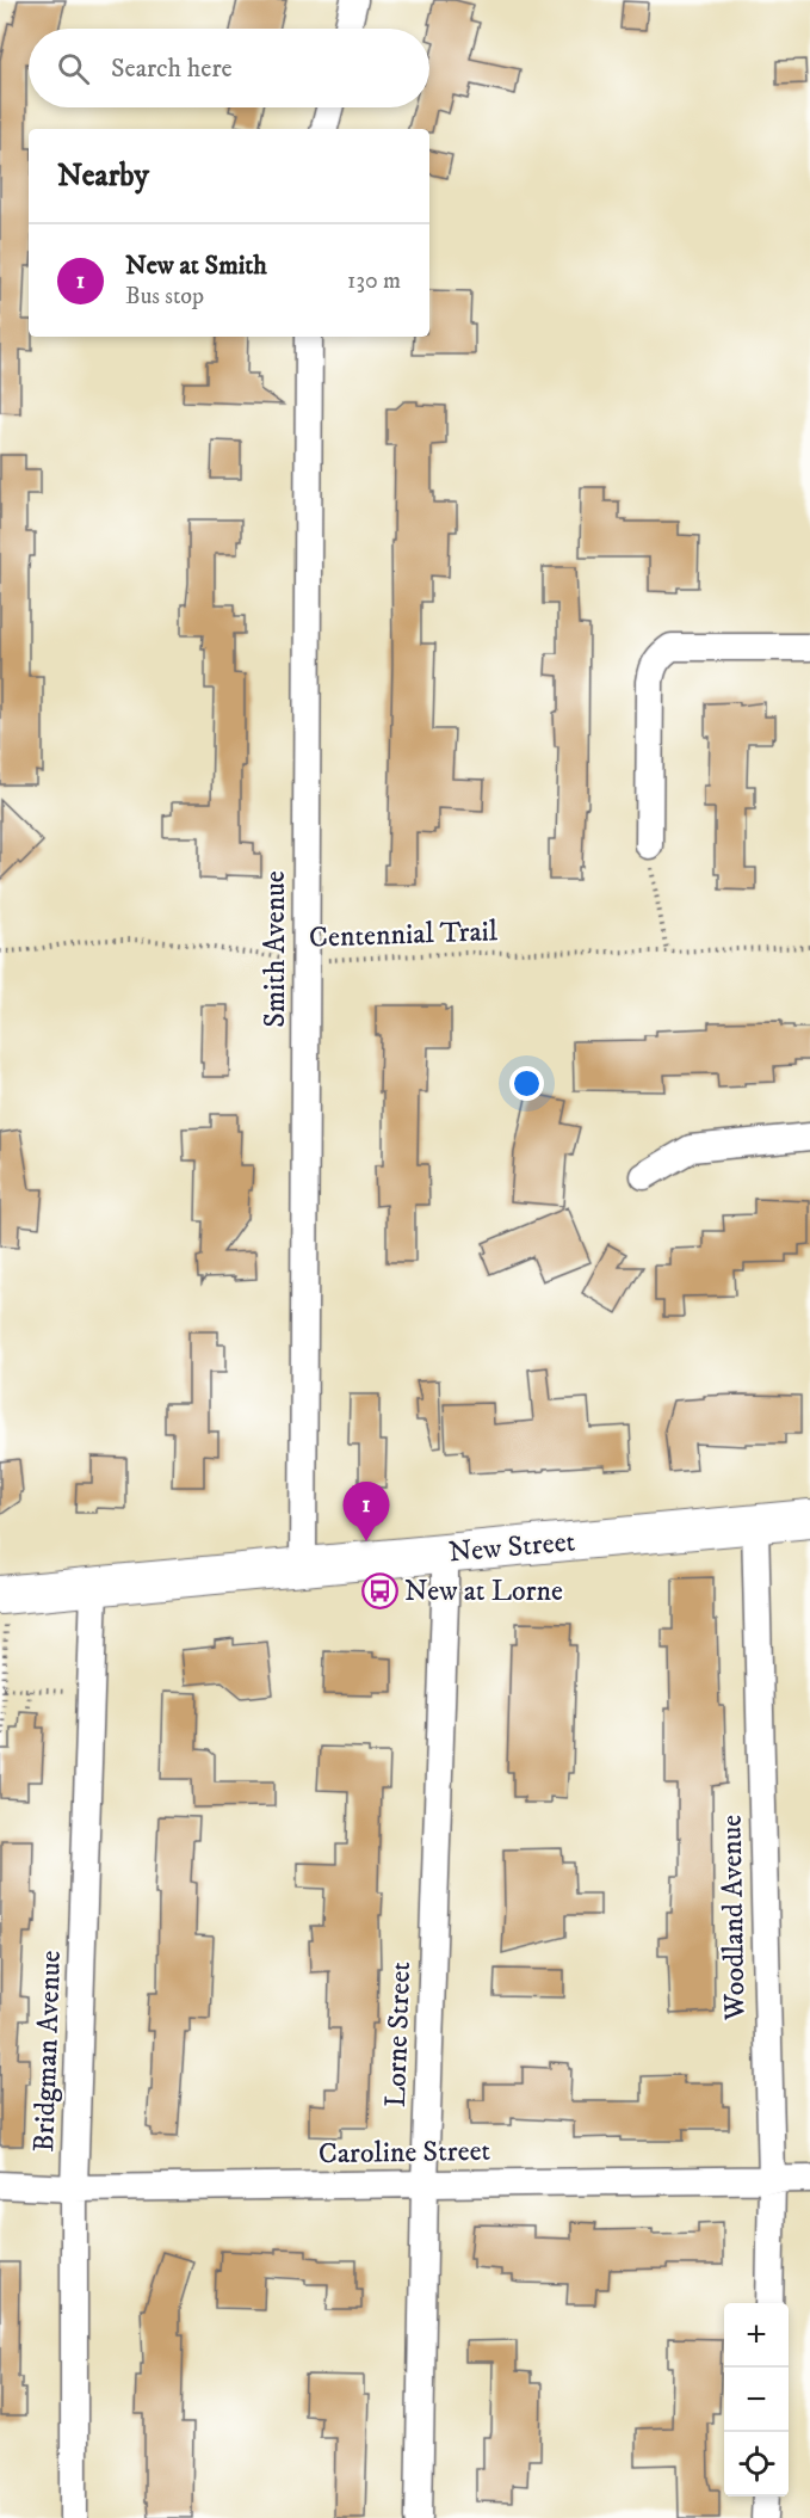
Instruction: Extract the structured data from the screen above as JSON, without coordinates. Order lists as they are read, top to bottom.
{
  "streets": {
    "main road": ["New Street"],
    "street": [
      "Smith Avenue",
      "Woodland Avenue",
      "Lorne Street",
      "Bridgman Avenue",
      "Caroline Street"
    ],
    "path": ["Centennial Trail"]
  },
  "crossings": [
    ["Centennial Trail", "Smith Avenue"],
    ["Smith Avenue", "New Street"],
    ["New Street", "Woodland Avenue"],
    ["New Street", "Lorne Street"],
    ["New Street", "Bridgman Avenue"],
    ["Woodland Avenue", "Caroline Street"],
    ["Lorne Street", "Caroline Street"],
    ["Bridgman Avenue", "Caroline Street"]
  ],
  "places": {
    "bus stop": ["New at Lorne"]
  },
  "page": {
    "search": "Search here",
    "heading": "Nearby",
    "list": [
      {
        "mark": "1",
        "name": "New at Smith",
        "note": "Bus stop",
        "value": "130 m"
      }
    ],
    "pins": "1",
    "map_buttons": ["+", "−"]
  }
}
